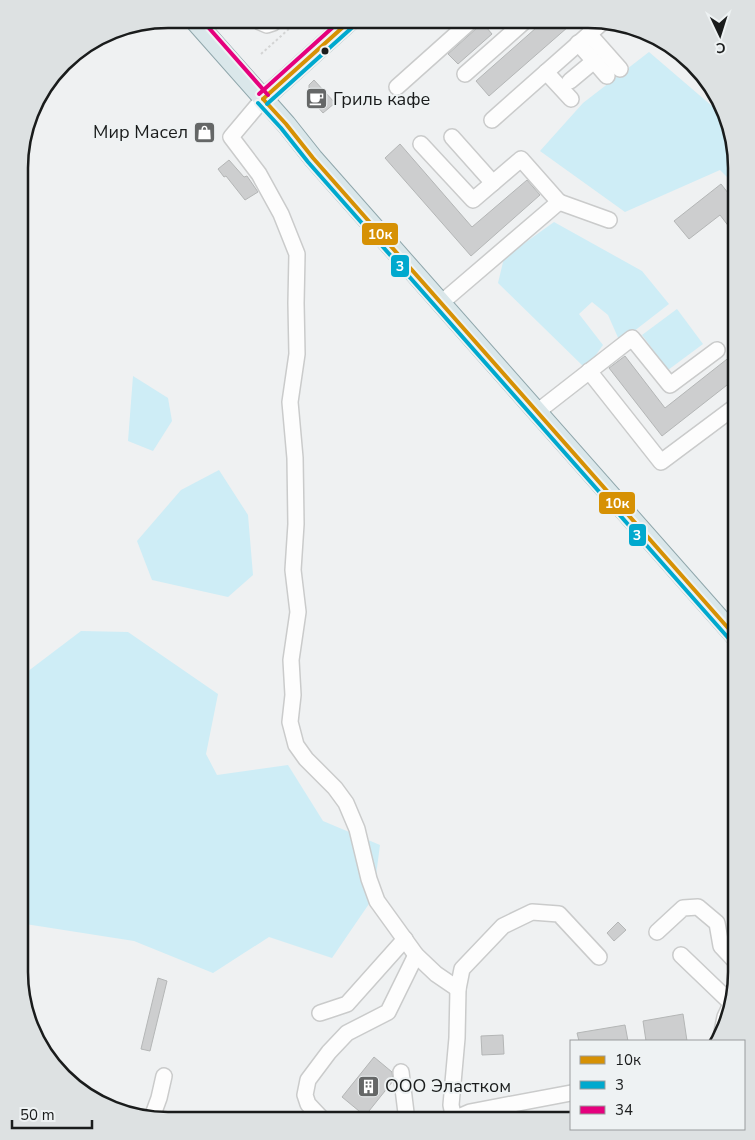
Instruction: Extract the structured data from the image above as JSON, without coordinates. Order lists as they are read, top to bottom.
{
  "places": {
    "cafe": ["Гриль кафе"],
    "shop": ["Мир Масел"],
    "building": ["ООО Эластком"]
  },
  "lines": ["transit line 10к", "transit line 3", "transit line 34"],
  "legend": ["10к", "3", "34"],
  "scale_bar": "50 m",
  "north": "bottom"
}
